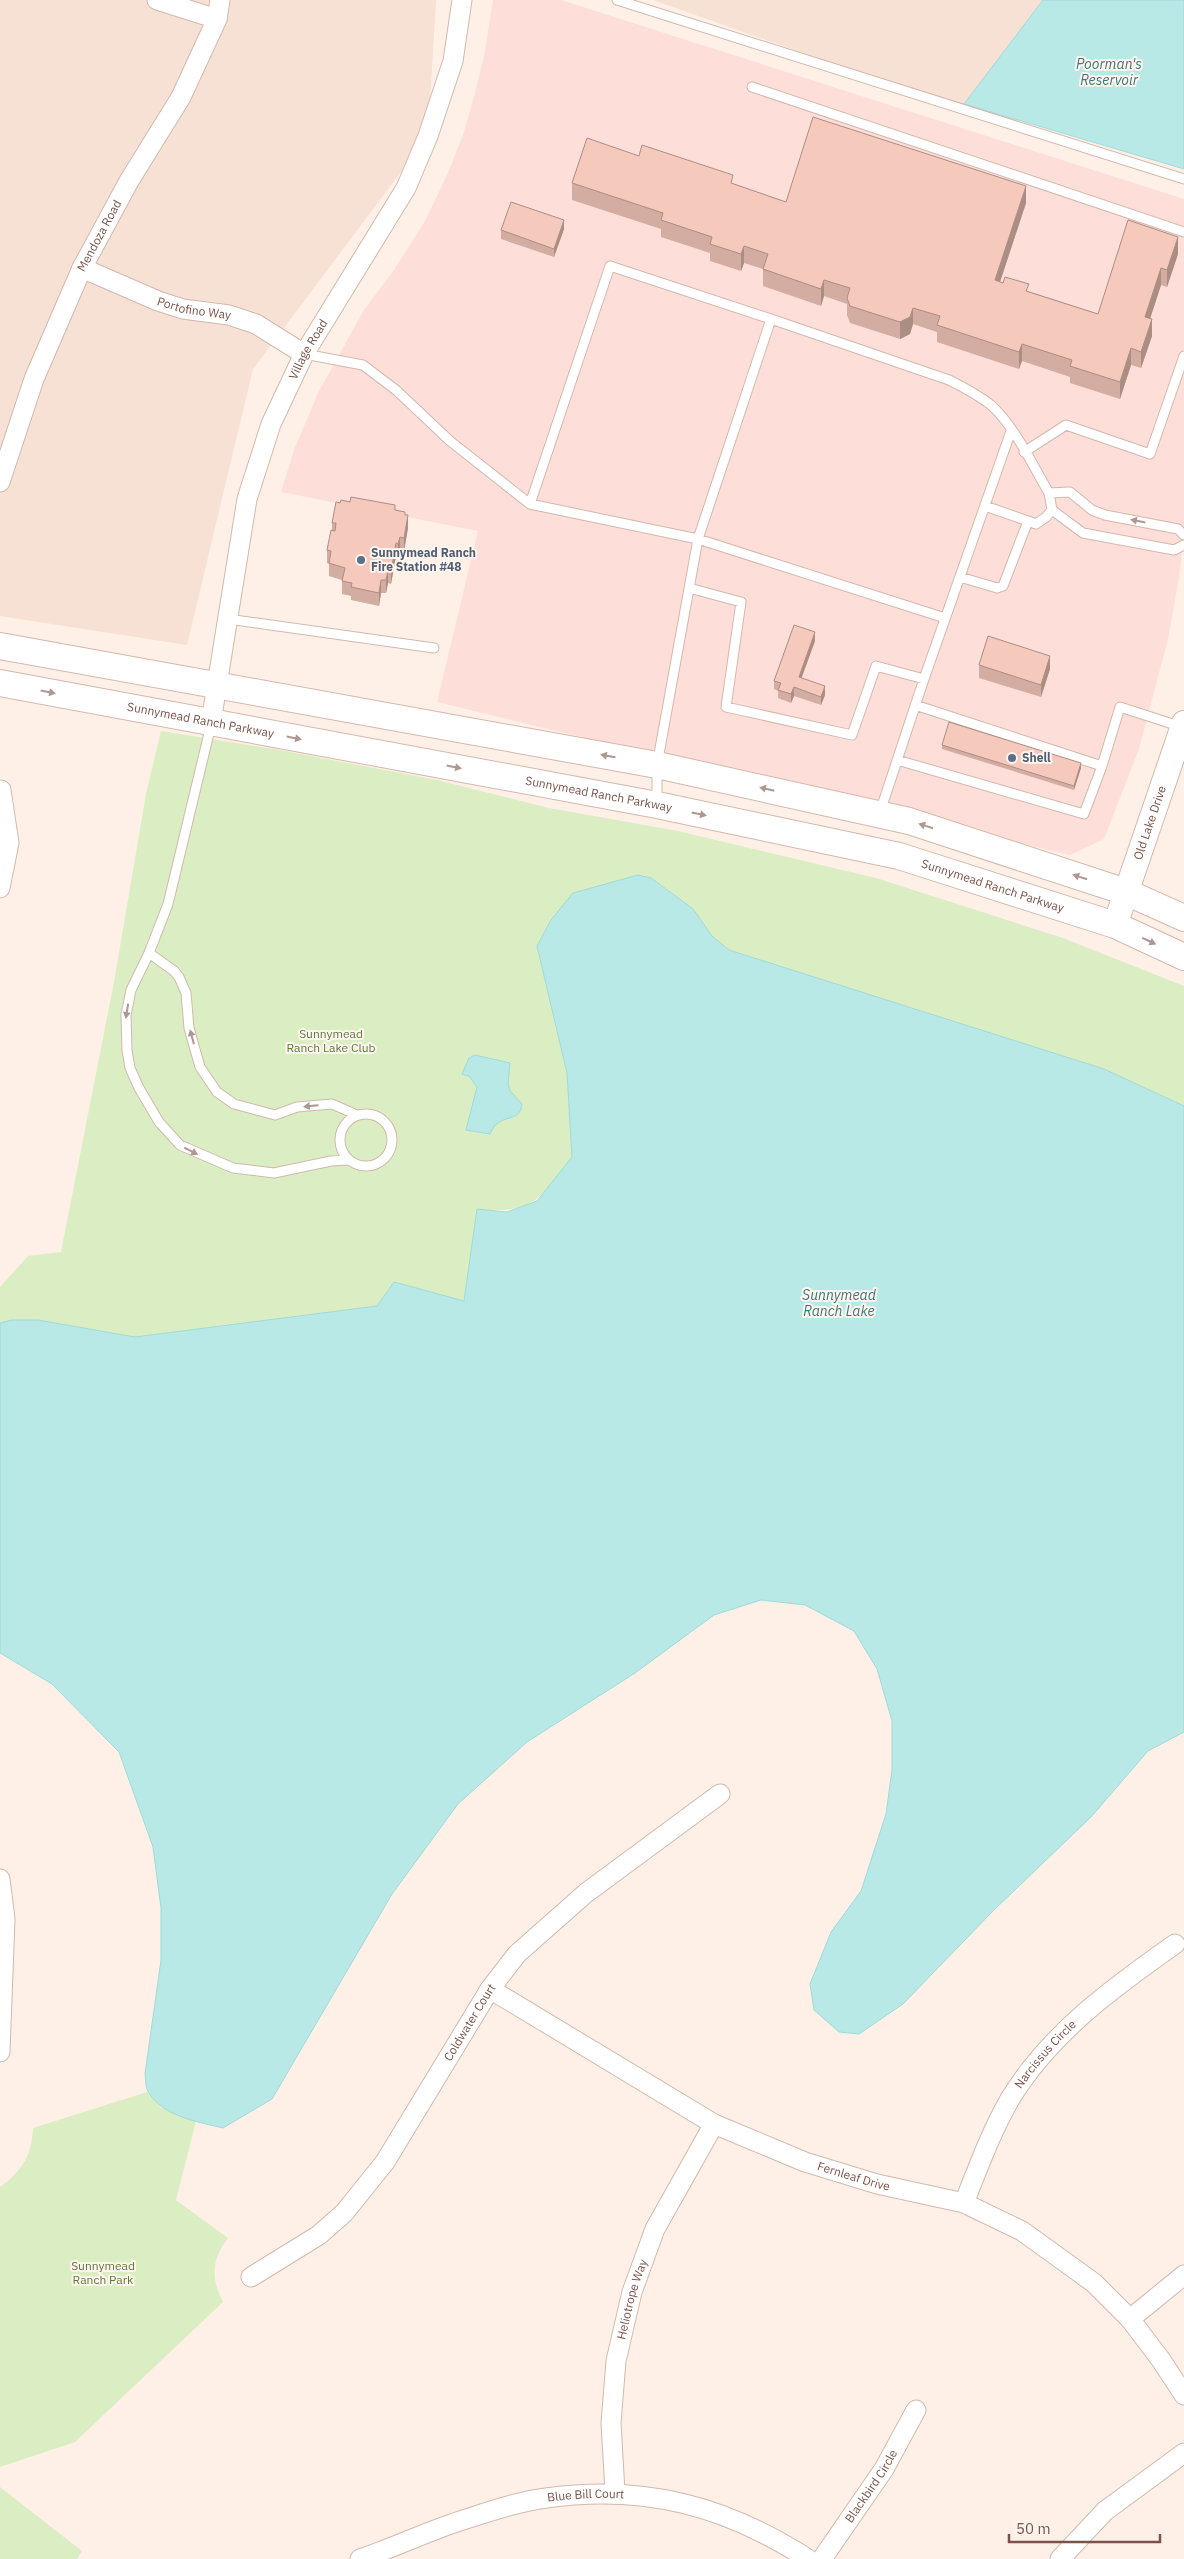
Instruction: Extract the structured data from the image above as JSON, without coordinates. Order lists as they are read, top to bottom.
{
  "streets": {
    "main road": ["Sunnymead Ranch Parkway"],
    "street": [
      "Mendoza Road",
      "Portofino Way",
      "Village Road",
      "Old Lake Drive",
      "Coldwater Court",
      "Narcissus Circle",
      "Fernleaf Drive",
      "Heliotrope Way",
      "Blackbird Circle",
      "Blue Bill Court"
    ]
  },
  "crossings": [
    ["Mendoza Road", "Portofino Way"],
    ["Portofino Way", "Village Road"],
    ["Village Road", "Sunnymead Ranch Parkway"],
    ["Sunnymead Ranch Parkway", "Old Lake Drive"],
    ["Coldwater Court", "Fernleaf Drive"],
    ["Narcissus Circle", "Fernleaf Drive"],
    ["Fernleaf Drive", "Heliotrope Way"],
    ["Heliotrope Way", "Blue Bill Court"]
  ],
  "water": ["Poorman's Reservoir", "Sunnymead Ranch Lake"],
  "parks": ["Sunnymead Ranch Lake Club", "Sunnymead Ranch Park"],
  "places": ["Sunnymead Ranch Fire Station #48", "Shell"],
  "scale_bar": "50 m"
}
